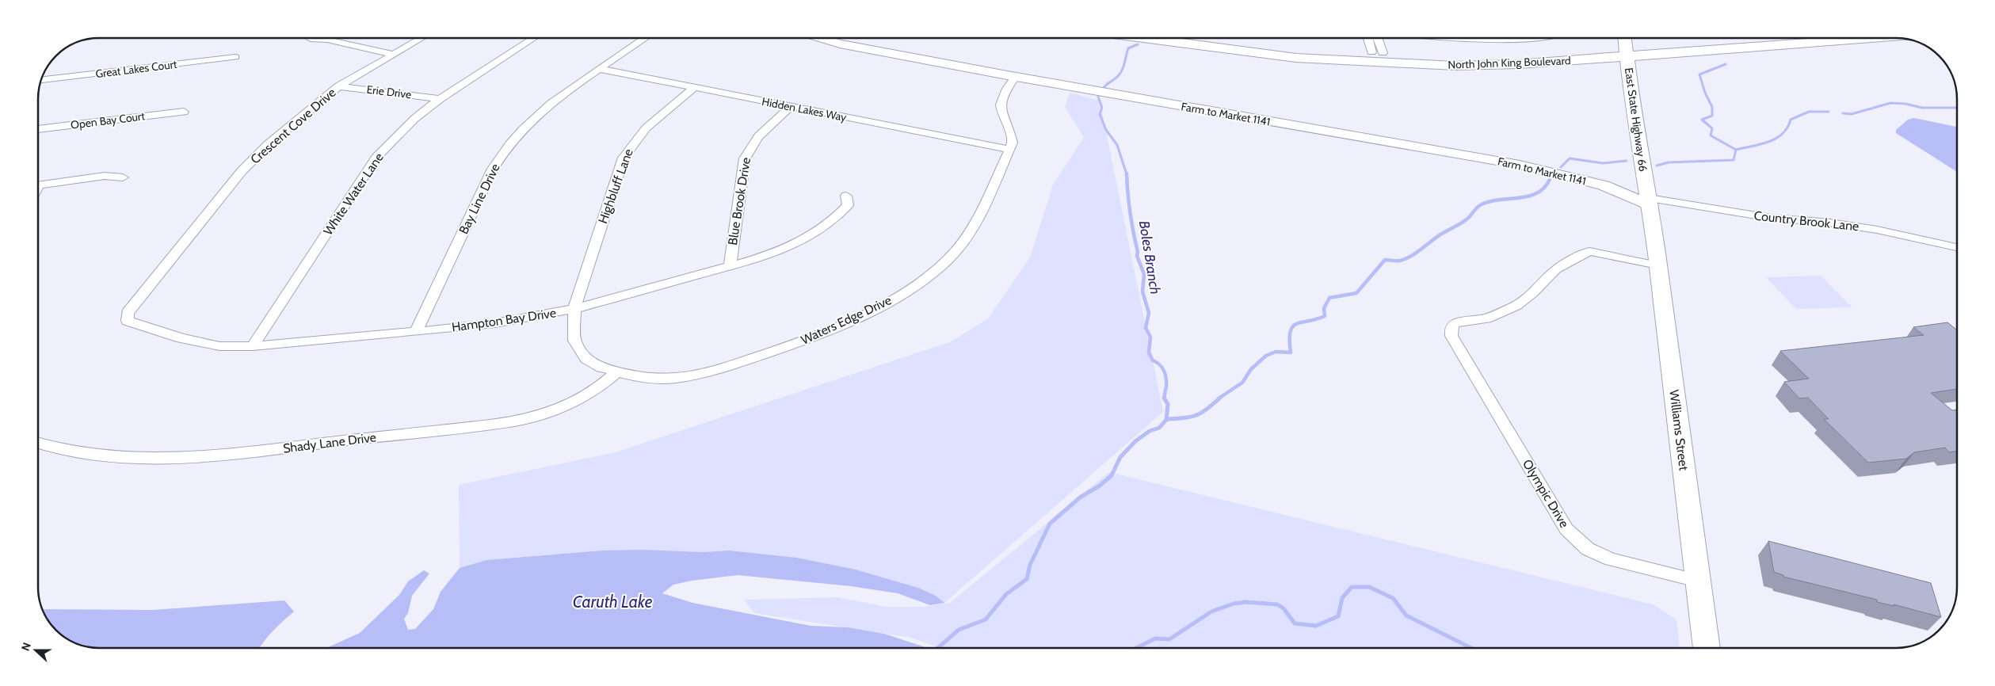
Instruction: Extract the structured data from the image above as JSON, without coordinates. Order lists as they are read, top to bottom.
{
  "streets": {
    "main road": ["North John King Boulevard", "East State Highway 66", "Williams Street"],
    "street": [
      "Great Lakes Court",
      "Erie Drive",
      "Hidden Lakes Way",
      "Farm to Market 1141",
      "Open Bay Court",
      "Crescent Cove Drive",
      "Highbluff Lane",
      "White Water Lane",
      "Bay Line Drive",
      "Blue Brook Drive",
      "Country Brook Lane",
      "Hampton Bay Drive",
      "Waters Edge Drive",
      "Shady Lane Drive",
      "Olympic Drive"
    ]
  },
  "crossings": [
    ["North John King Boulevard", "East State Highway 66"],
    ["Erie Drive", "Crescent Cove Drive"],
    ["Erie Drive", "White Water Lane"],
    ["Hidden Lakes Way", "Highbluff Lane"],
    ["Hidden Lakes Way", "Bay Line Drive"],
    ["Hidden Lakes Way", "Blue Brook Drive"],
    ["Hidden Lakes Way", "Waters Edge Drive"],
    ["Farm to Market 1141", "East State Highway 66"],
    ["Farm to Market 1141", "Country Brook Lane"],
    ["Farm to Market 1141", "Waters Edge Drive"],
    ["Farm to Market 1141", "Williams Street"],
    ["East State Highway 66", "Country Brook Lane"],
    ["East State Highway 66", "Williams Street"],
    ["Crescent Cove Drive", "Hampton Bay Drive"],
    ["Highbluff Lane", "Hampton Bay Drive"],
    ["Highbluff Lane", "Waters Edge Drive"],
    ["White Water Lane", "Hampton Bay Drive"],
    ["Bay Line Drive", "Hampton Bay Drive"],
    ["Blue Brook Drive", "Hampton Bay Drive"],
    ["Country Brook Lane", "Williams Street"],
    ["Hampton Bay Drive", "Waters Edge Drive"],
    ["Waters Edge Drive", "Shady Lane Drive"],
    ["Williams Street", "Olympic Drive"]
  ],
  "water": ["Boles Branch", "Caruth Lake"],
  "north": "left"
}
